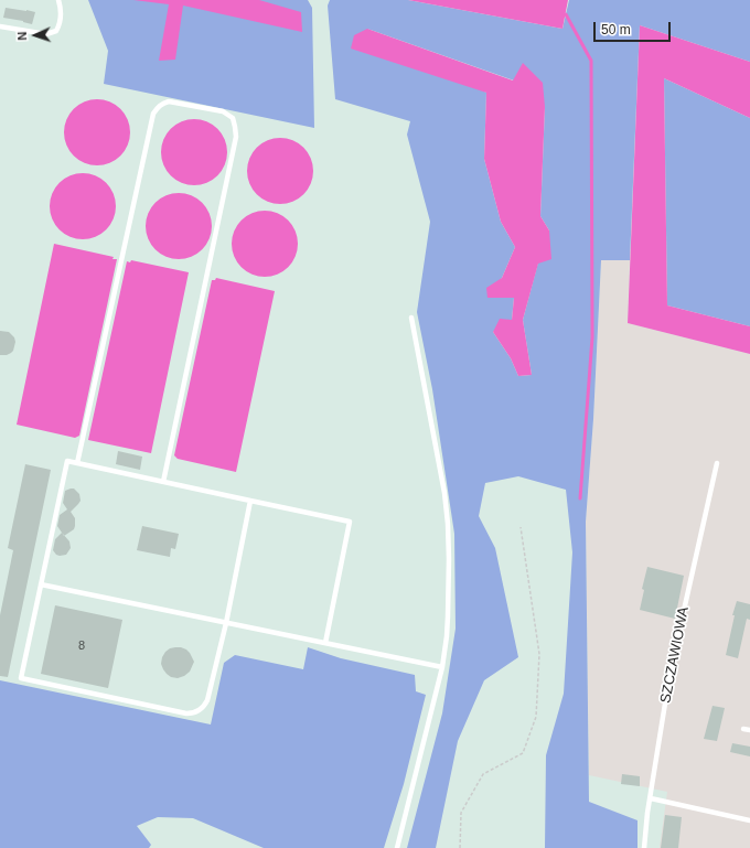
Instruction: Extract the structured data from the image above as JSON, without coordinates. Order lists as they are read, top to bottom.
{
  "streets": {
    "lane": ["SZCZAWIOWA"]
  },
  "house_numbers": ["8"],
  "scale_bar": "50 m",
  "north": "left"
}
